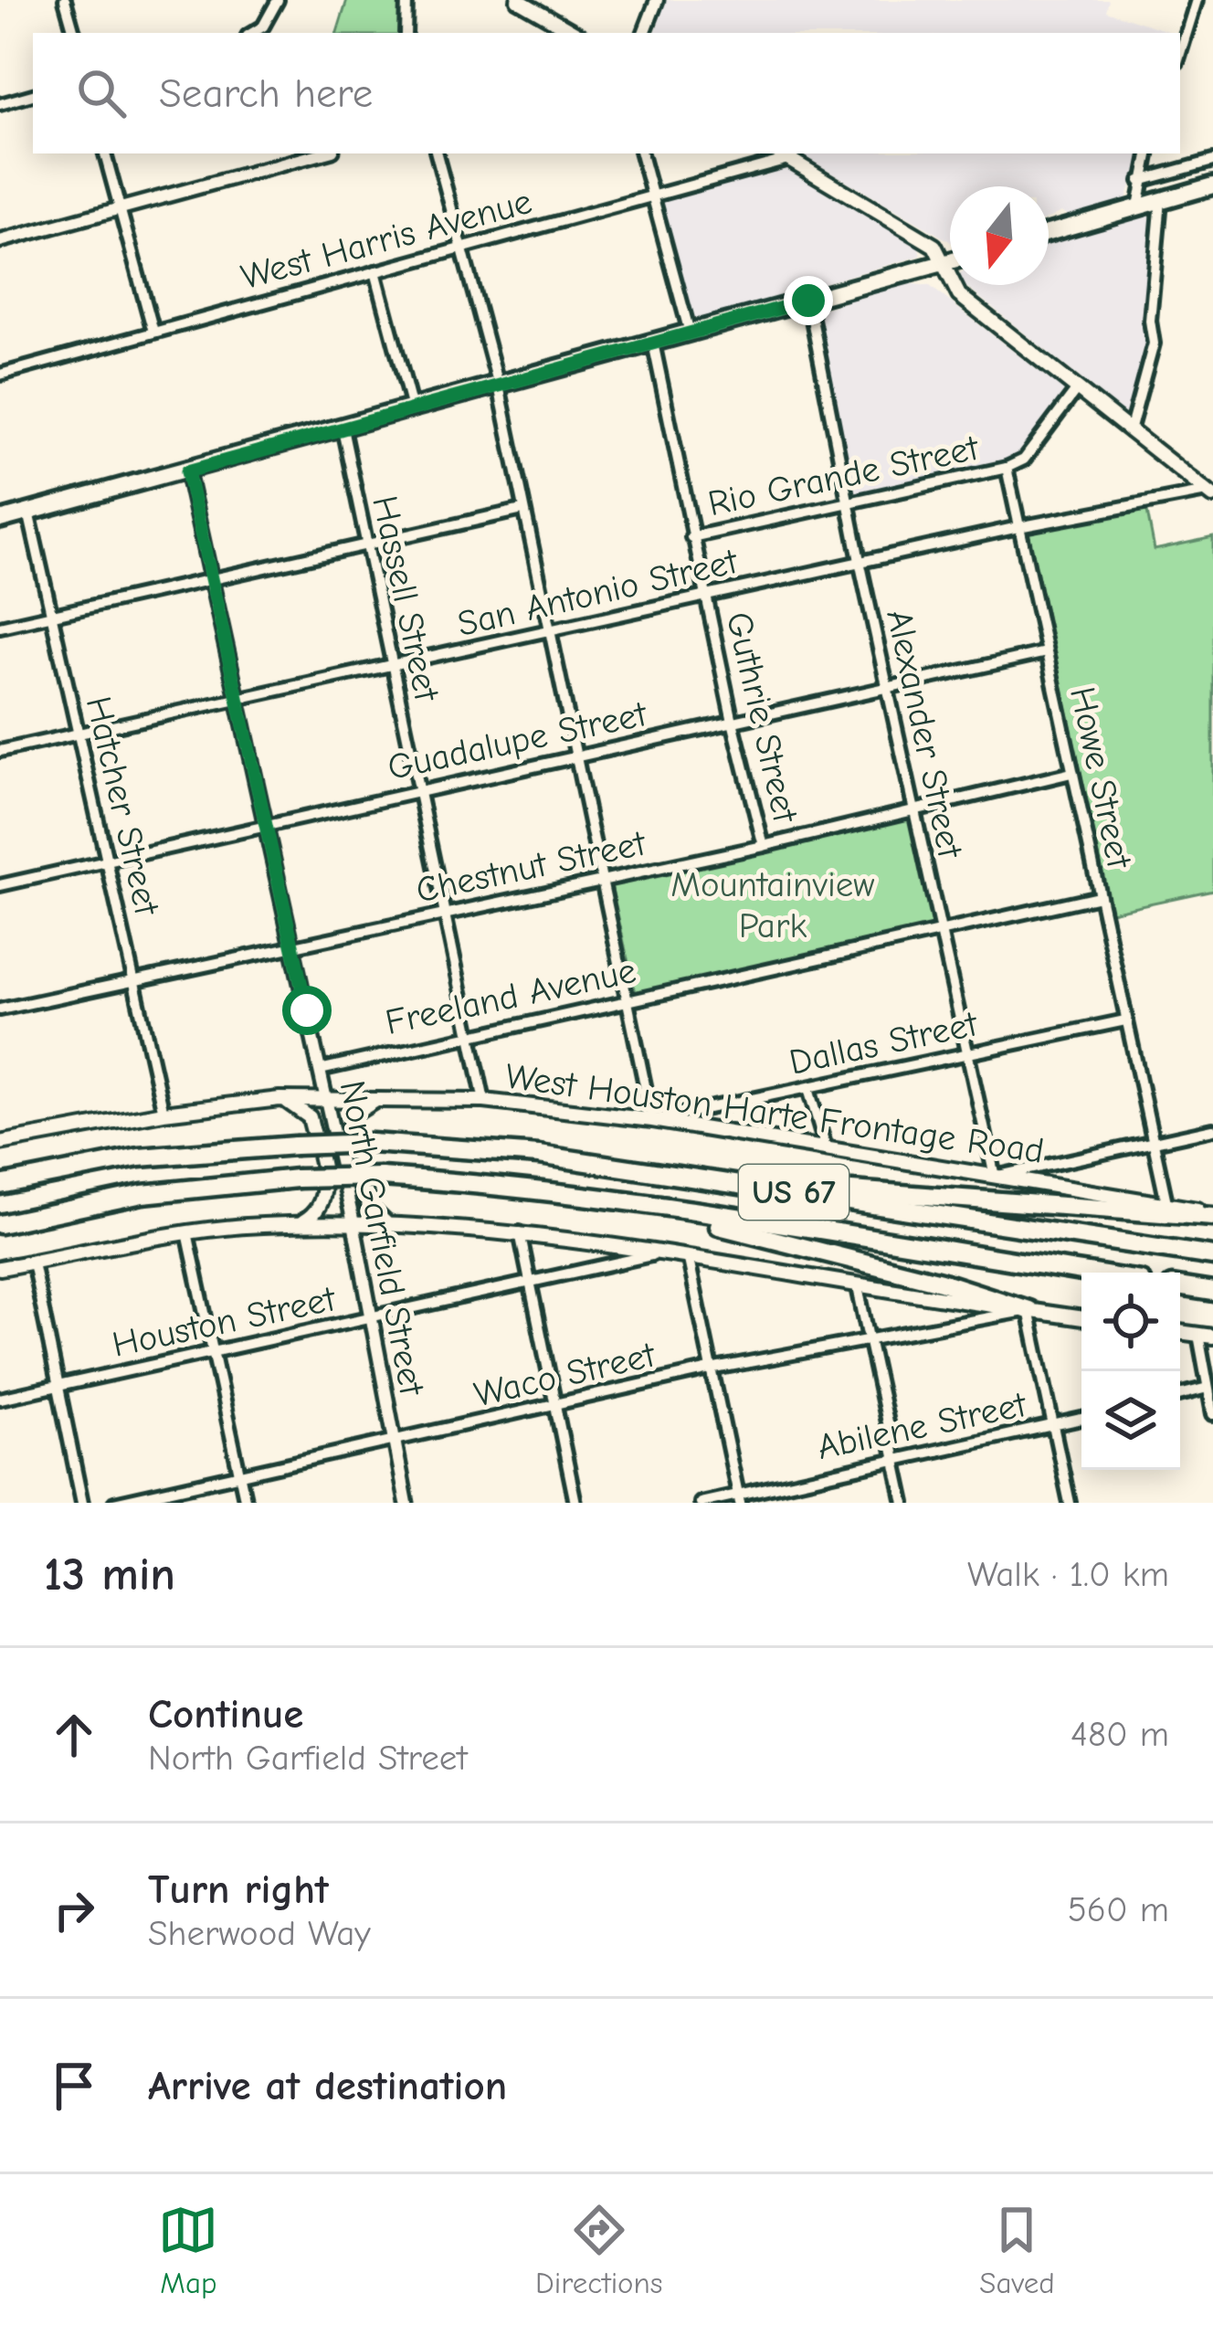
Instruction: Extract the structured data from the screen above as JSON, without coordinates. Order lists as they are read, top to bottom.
{
  "streets": {
    "highway": ["US 67"],
    "main road": ["West Houston Harte Frontage Road"],
    "street": [
      "West Harris Avenue",
      "Rio Grande Street",
      "San Antonio Street",
      "Hassell Street",
      "Guthrie Street",
      "Alexander Street",
      "Guadalupe Street",
      "Howe Street",
      "Hatcher Street",
      "Chestnut Street",
      "Freeland Avenue",
      "Dallas Street",
      "North Garfield Street",
      "Houston Street",
      "Waco Street",
      "Abilene Street"
    ]
  },
  "crossings": [
    ["Rio Grande Street", "Guthrie Street"],
    ["Rio Grande Street", "Alexander Street"],
    ["Rio Grande Street", "Howe Street"],
    ["San Antonio Street", "Hassell Street"],
    ["San Antonio Street", "Guthrie Street"],
    ["San Antonio Street", "Alexander Street"],
    ["San Antonio Street", "Howe Street"],
    ["San Antonio Street", "Hatcher Street"],
    ["San Antonio Street", "North Garfield Street"],
    ["Hassell Street", "Guadalupe Street"],
    ["Hassell Street", "Chestnut Street"],
    ["Hassell Street", "Freeland Avenue"],
    ["Hassell Street", "West Houston Harte Frontage Road"],
    ["Guthrie Street", "Guadalupe Street"],
    ["Guthrie Street", "Chestnut Street"],
    ["Alexander Street", "Guadalupe Street"],
    ["Alexander Street", "Chestnut Street"],
    ["Alexander Street", "Freeland Avenue"],
    ["Alexander Street", "Dallas Street"],
    ["Alexander Street", "West Houston Harte Frontage Road"],
    ["Guadalupe Street", "Howe Street"],
    ["Guadalupe Street", "Hatcher Street"],
    ["Guadalupe Street", "North Garfield Street"],
    ["Howe Street", "Chestnut Street"],
    ["Howe Street", "Freeland Avenue"],
    ["Howe Street", "Dallas Street"],
    ["Howe Street", "West Houston Harte Frontage Road"],
    ["Hatcher Street", "Chestnut Street"],
    ["Chestnut Street", "North Garfield Street"],
    ["Freeland Avenue", "North Garfield Street"],
    ["Dallas Street", "West Houston Harte Frontage Road"],
    ["West Houston Harte Frontage Road", "North Garfield Street"],
    ["North Garfield Street", "Houston Street"],
    ["North Garfield Street", "Waco Street"]
  ],
  "parks": ["Mountainview Park"],
  "north": "bottom",
  "page": {
    "search": "Search here",
    "heading": ["13 min", "Walk · 1.0 km"],
    "list": [
      ["Continue", "North Garfield Street", "480 m"],
      ["Turn right", "Sherwood Way", "560 m"],
      "Arrive at destination"
    ],
    "nav": ["Map", "Directions", "Saved"]
  }
}
